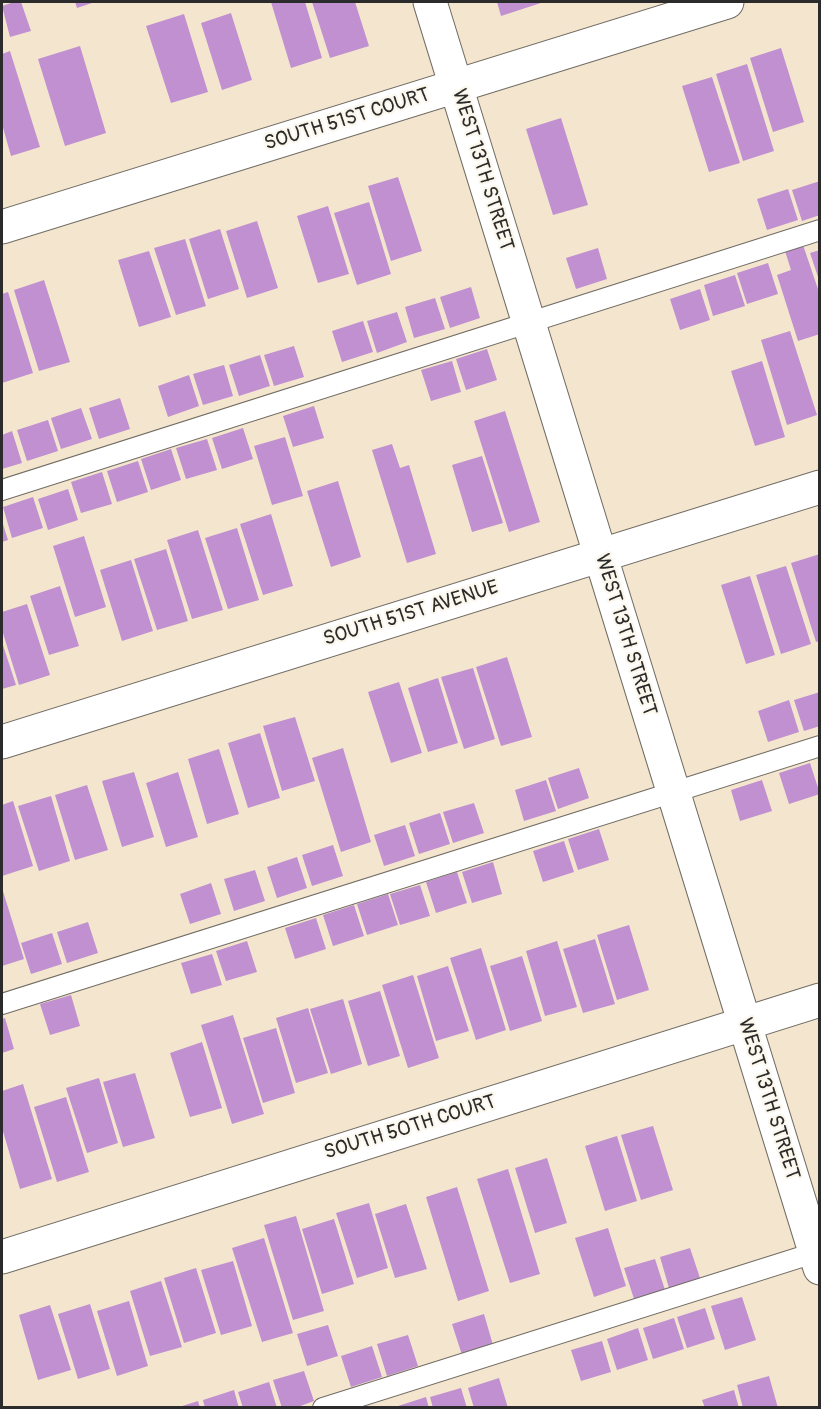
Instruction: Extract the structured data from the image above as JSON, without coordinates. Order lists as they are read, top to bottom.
{
  "streets": {
    "street": [
      "SOUTH 51ST COURT",
      "WEST 13TH STREET",
      "SOUTH 51ST AVENUE",
      "SOUTH 50TH COURT"
    ]
  },
  "crossings": [
    ["SOUTH 51ST COURT", "WEST 13TH STREET"],
    ["WEST 13TH STREET", "SOUTH 51ST AVENUE"],
    ["WEST 13TH STREET", "SOUTH 50TH COURT"]
  ]
}
